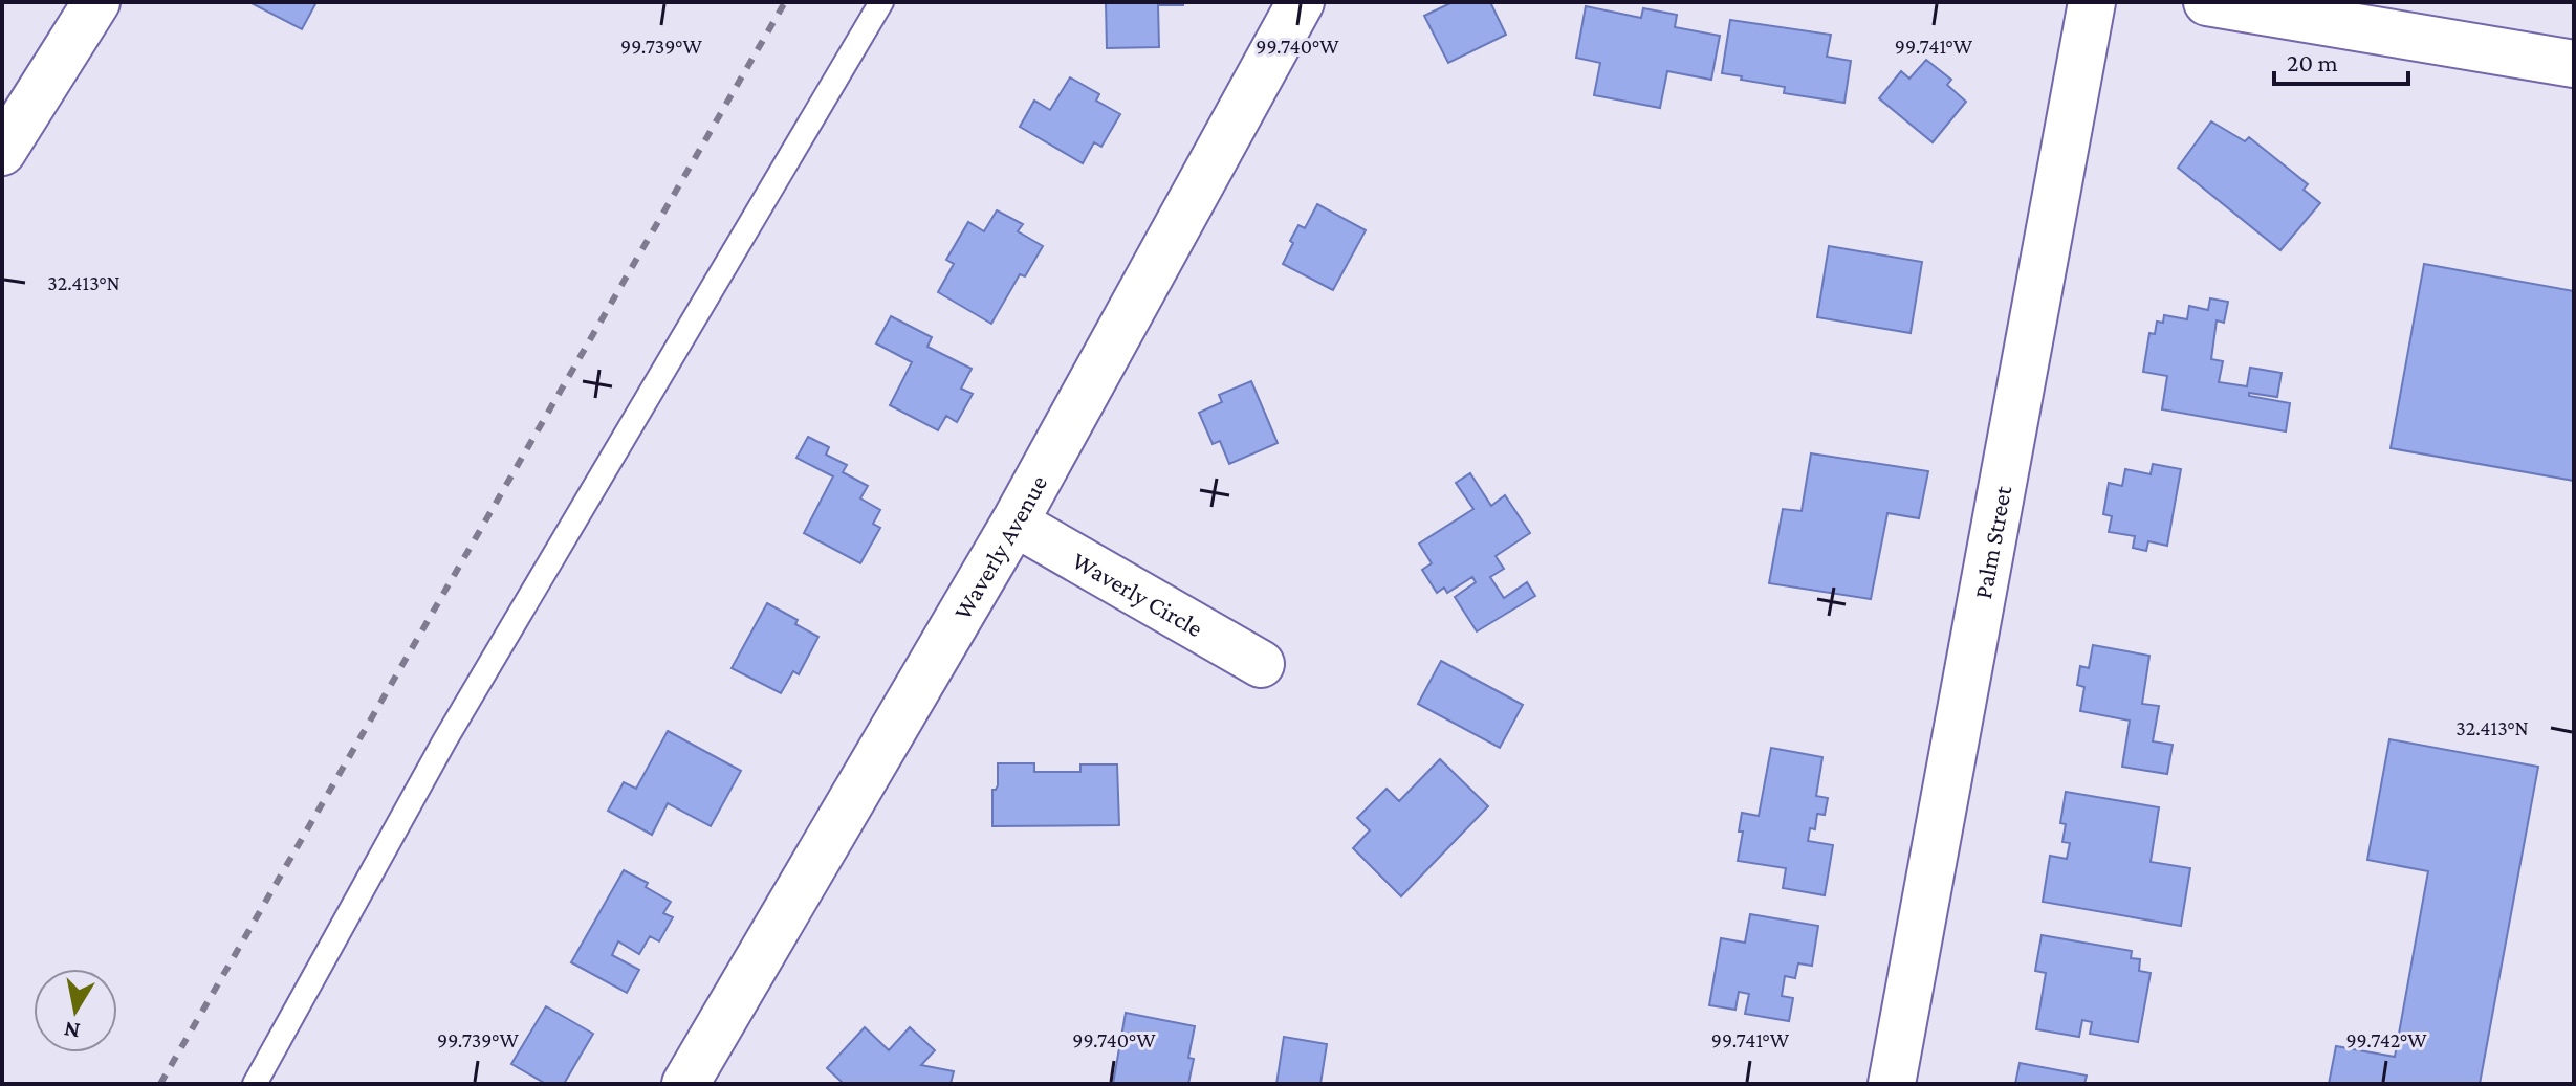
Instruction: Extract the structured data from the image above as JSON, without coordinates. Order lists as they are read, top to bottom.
{
  "streets": {
    "street": ["Palm Street", "Waverly Avenue", "Waverly Circle"]
  },
  "crossings": [
    ["Waverly Avenue", "Waverly Circle"]
  ],
  "scale_bar": "20 m",
  "north": "bottom",
  "coordinates": [
    "99.739°W",
    "99.740°W",
    "99.741°W",
    "32.413°N",
    "99.742°W"
  ]
}
